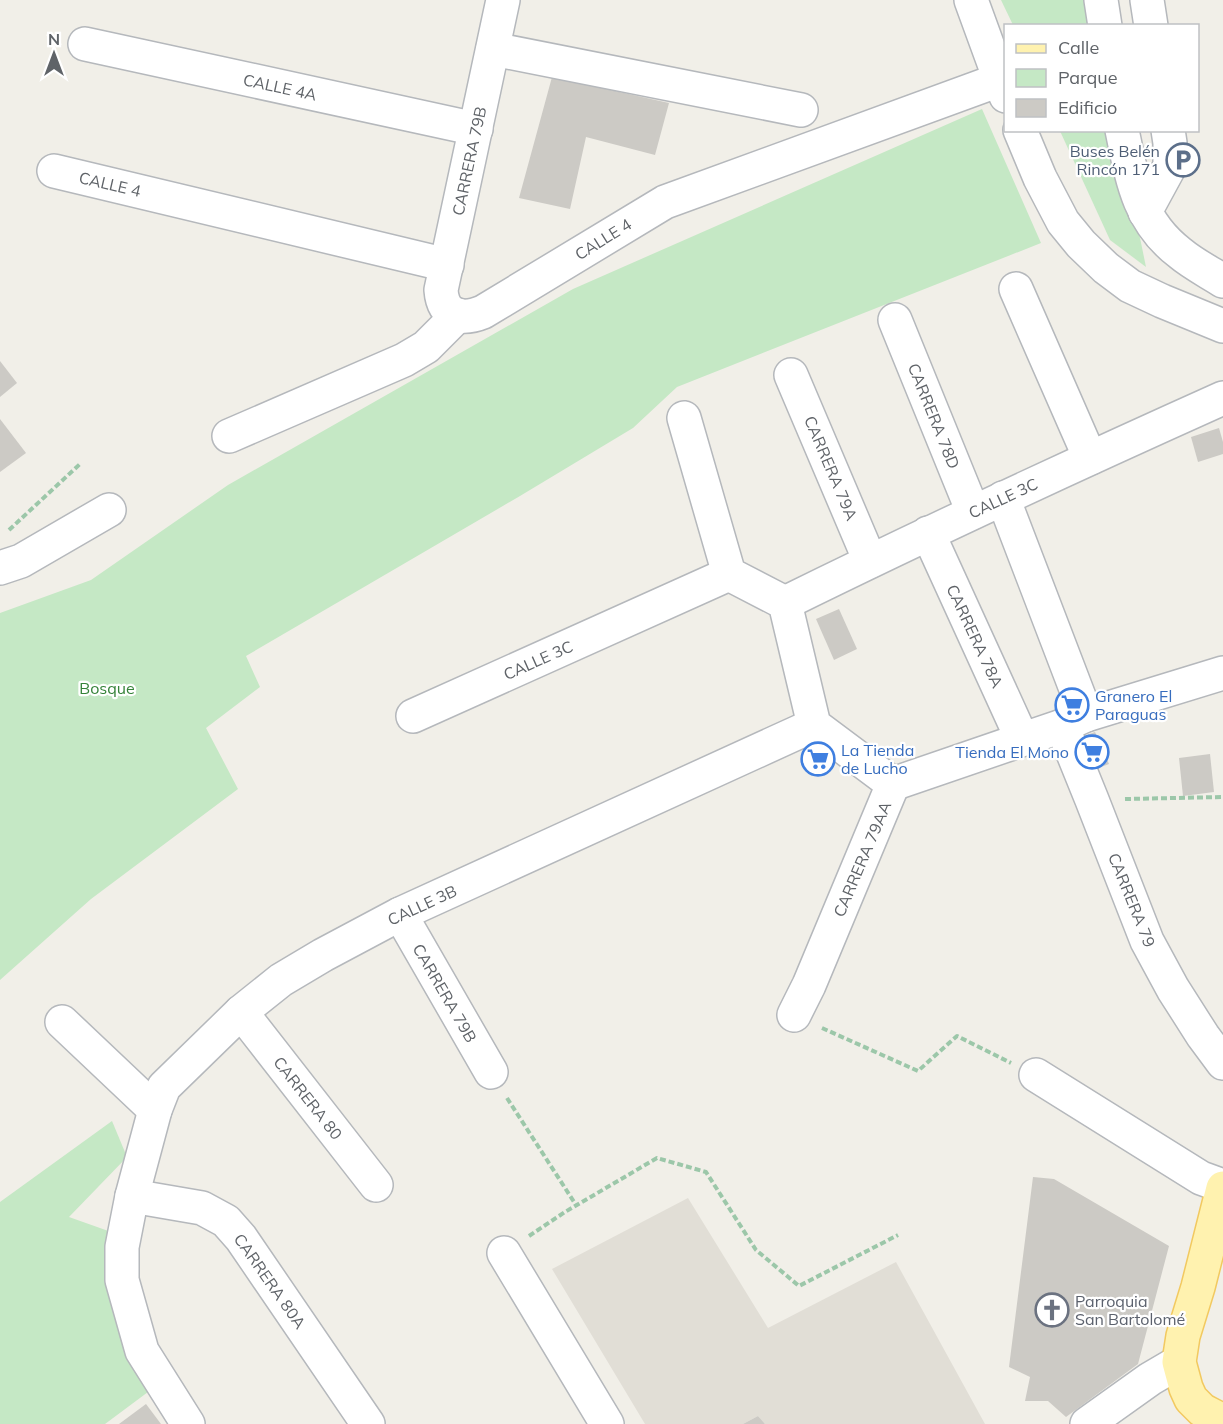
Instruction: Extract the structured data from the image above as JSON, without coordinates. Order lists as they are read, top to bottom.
{
  "streets": {
    "street": [
      "CALLE 4A",
      "CARRERA 79B",
      "CALLE 4",
      "CARRERA 78D",
      "CARRERA 79A",
      "CALLE 3C",
      "CARRERA 78A",
      "CARRERA 79AA",
      "CARRERA 79",
      "CALLE 3B",
      "CARRERA 80",
      "CARRERA 80A"
    ]
  },
  "crossings": [
    ["CALLE 4A", "CARRERA 79B"],
    ["CARRERA 79B", "CALLE 4"],
    ["CARRERA 79B", "CALLE 3B"],
    ["CARRERA 78D", "CALLE 3C"],
    ["CARRERA 79A", "CALLE 3C"],
    ["CALLE 3C", "CARRERA 78A"],
    ["CALLE 3C", "CARRERA 79"],
    ["CARRERA 79AA", "CALLE 3B"],
    ["CALLE 3B", "CARRERA 80"],
    ["CALLE 3B", "CARRERA 80A"]
  ],
  "parks": ["Bosque"],
  "places": {
    "parking": ["Buses Belén Rincón 171"],
    "supermarket": ["Granero El Paraguas", "Tienda El Mono", "La Tienda de Lucho"],
    "church": ["Parroquia San Bartolomé"]
  },
  "legend": ["Calle", "Parque", "Edificio"],
  "north": "top"
}
